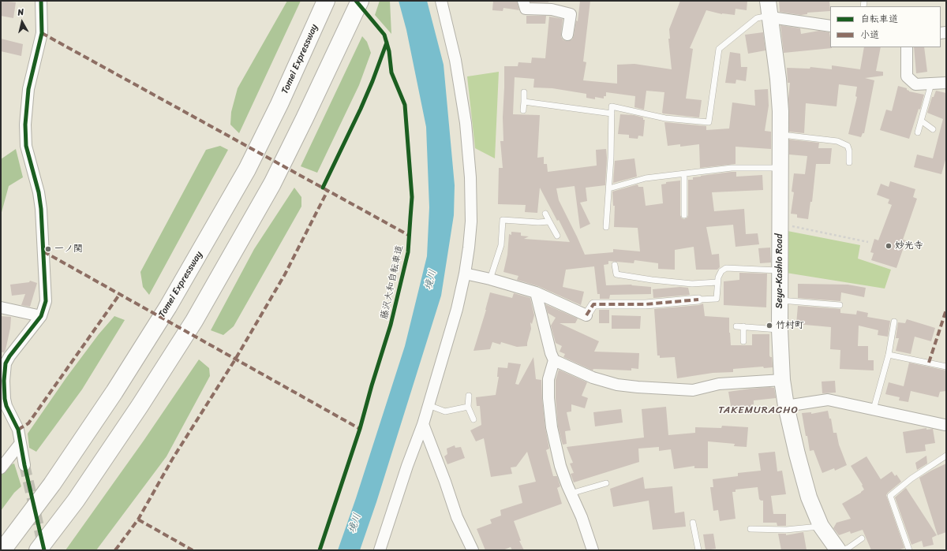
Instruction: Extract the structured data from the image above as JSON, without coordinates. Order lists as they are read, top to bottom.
{
  "streets": {
    "highway": ["Tomei Expressway"],
    "main road": ["Seya-Kashio Road"],
    "cycle path": ["藤沢大和自転車道"]
  },
  "districts": ["TAKEMURACHO"],
  "water": ["境川"],
  "places": ["妙光寺", "一ノ関", "竹村町"],
  "legend": ["自転車道", "小道"],
  "north": "top"
}
